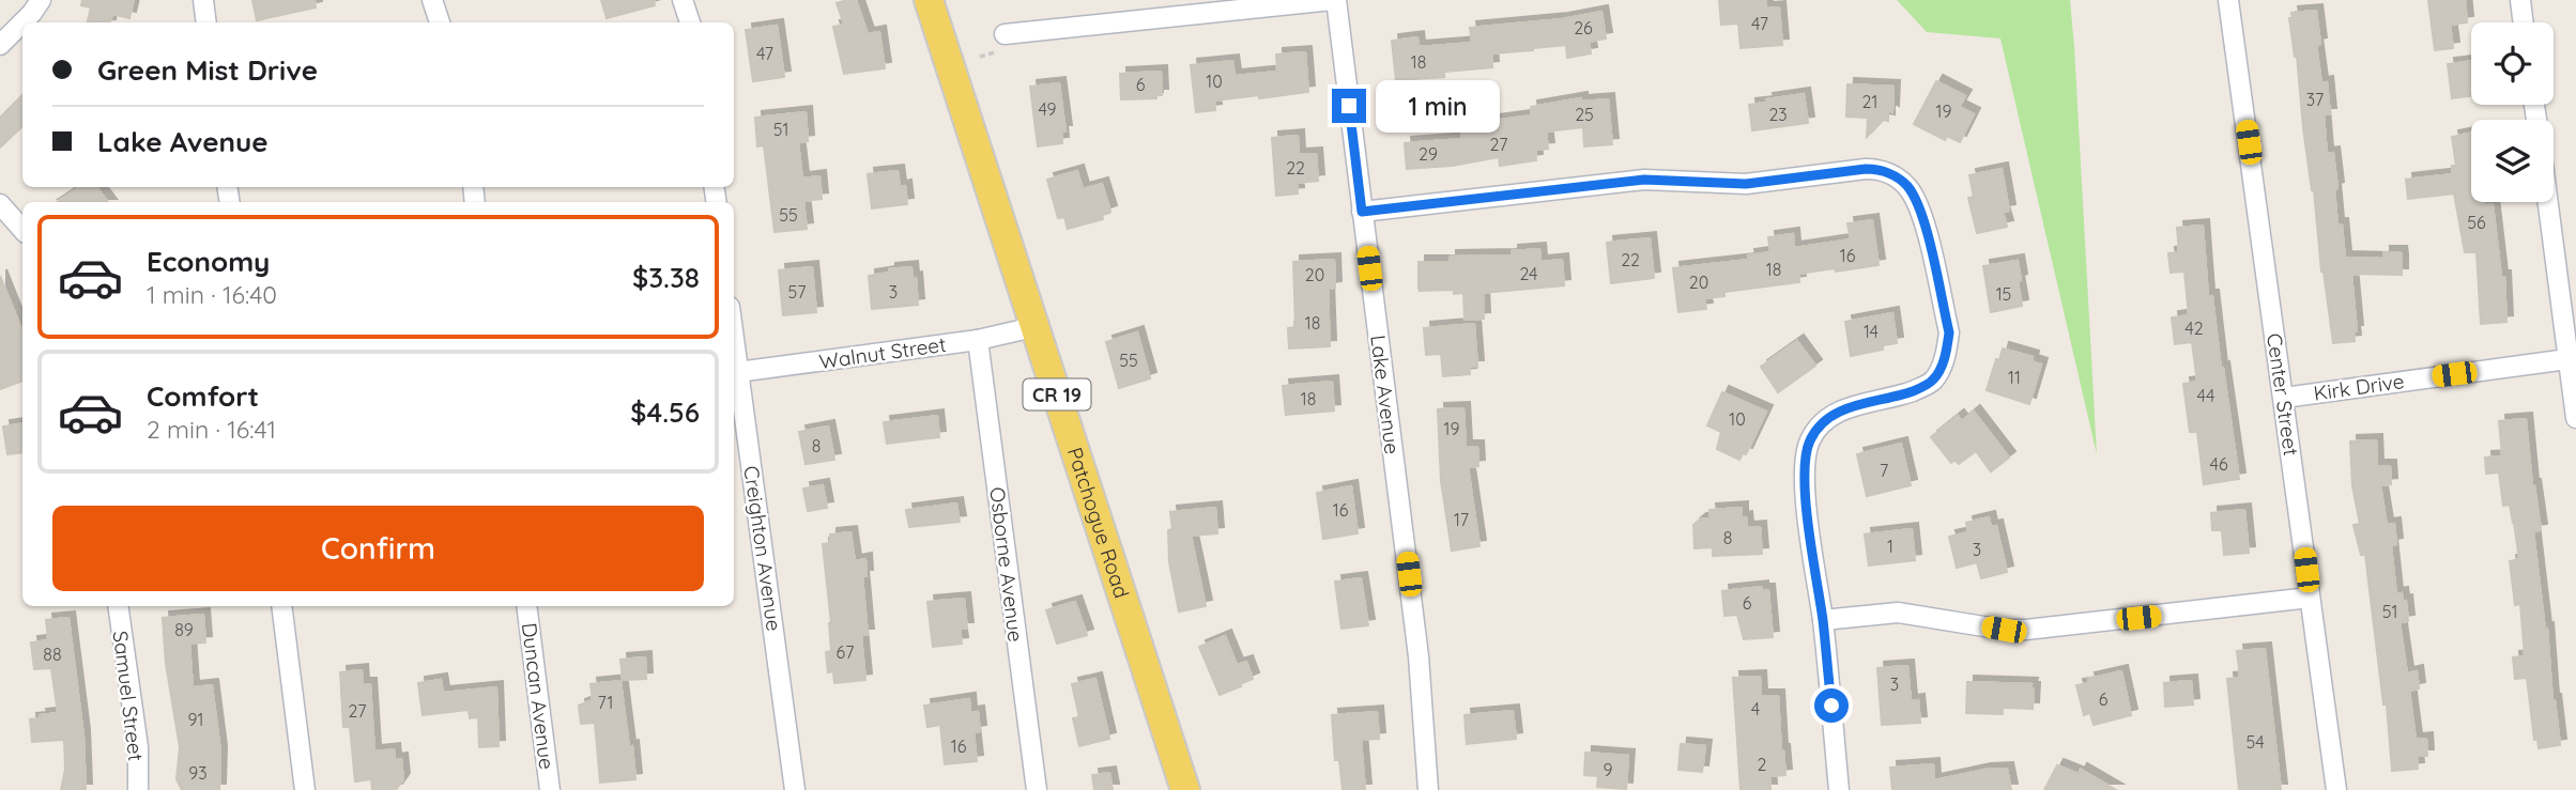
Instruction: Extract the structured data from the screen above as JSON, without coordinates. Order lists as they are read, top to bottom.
{
  "streets": {
    "main road": ["CR 19", "Patchogue Road"],
    "street": [
      "Walnut Street",
      "Kirk Drive",
      "Lake Avenue",
      "Center Street",
      "Creighton Avenue",
      "Osborne Avenue",
      "Samuel Street",
      "Duncan Avenue"
    ]
  },
  "crossings": [
    ["Walnut Street", "Patchogue Road"],
    ["Walnut Street", "Creighton Avenue"],
    ["Walnut Street", "Osborne Avenue"],
    ["Kirk Drive", "Center Street"]
  ],
  "house_numbers": [
    "47",
    "26",
    "47",
    "18",
    "10",
    "6",
    "37",
    "21",
    "49",
    "19",
    "25",
    "23",
    "51",
    "27",
    "29",
    "22",
    "55",
    "56",
    "16",
    "22",
    "18",
    "24",
    "20",
    "20",
    "57",
    "3",
    "15",
    "18",
    "42",
    "14",
    "55",
    "11",
    "44",
    "18",
    "10",
    "19",
    "8",
    "46",
    "7",
    "16",
    "17",
    "8",
    "1",
    "3",
    "6",
    "51",
    "89",
    "67",
    "88",
    "3",
    "6",
    "71",
    "4",
    "27",
    "91",
    "54",
    "16",
    "2",
    "9",
    "93"
  ],
  "page": {
    "banner": ["Green Mist Drive", "Lake Avenue"],
    "bubble": "1 min",
    "list": [
      {
        "name": "Economy",
        "note": "1 min · 16:40",
        "value": "$3.38"
      },
      {
        "name": "Comfort",
        "note": "2 min · 16:41",
        "value": "$4.56"
      }
    ],
    "buttons": "Confirm"
  }
}
